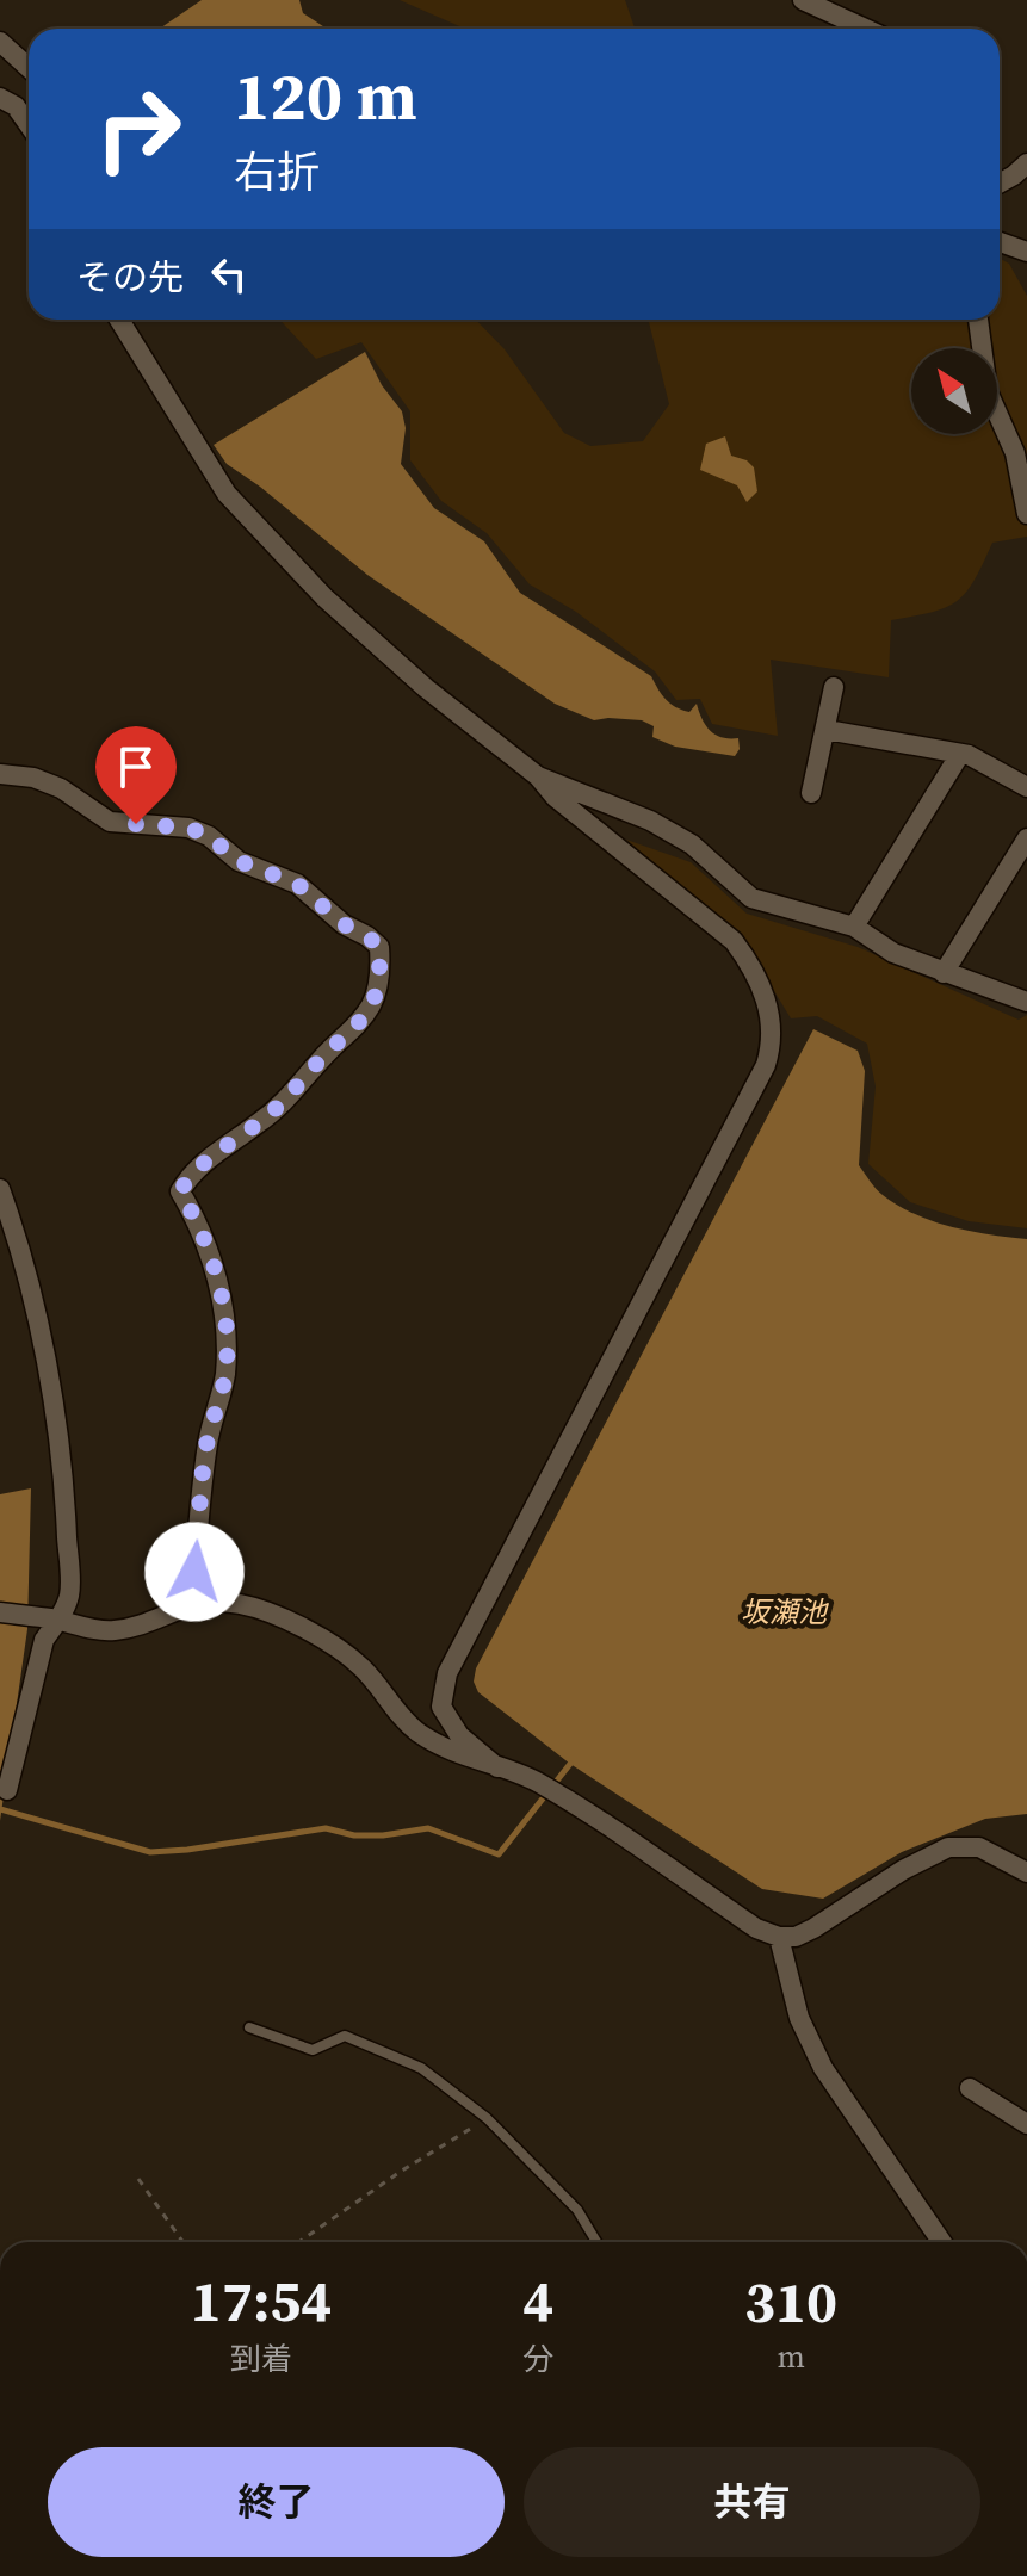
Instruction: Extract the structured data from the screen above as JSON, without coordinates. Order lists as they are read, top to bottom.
{
  "water": ["坂瀬池"],
  "north": "top left",
  "page": {
    "turn": ["120 m", "右折"],
    "then": "その先",
    "eta": [
      "17:54",
      "到着",
      "4",
      "分",
      "310",
      "m"
    ],
    "buttons": ["終了", "共有"]
  }
}
